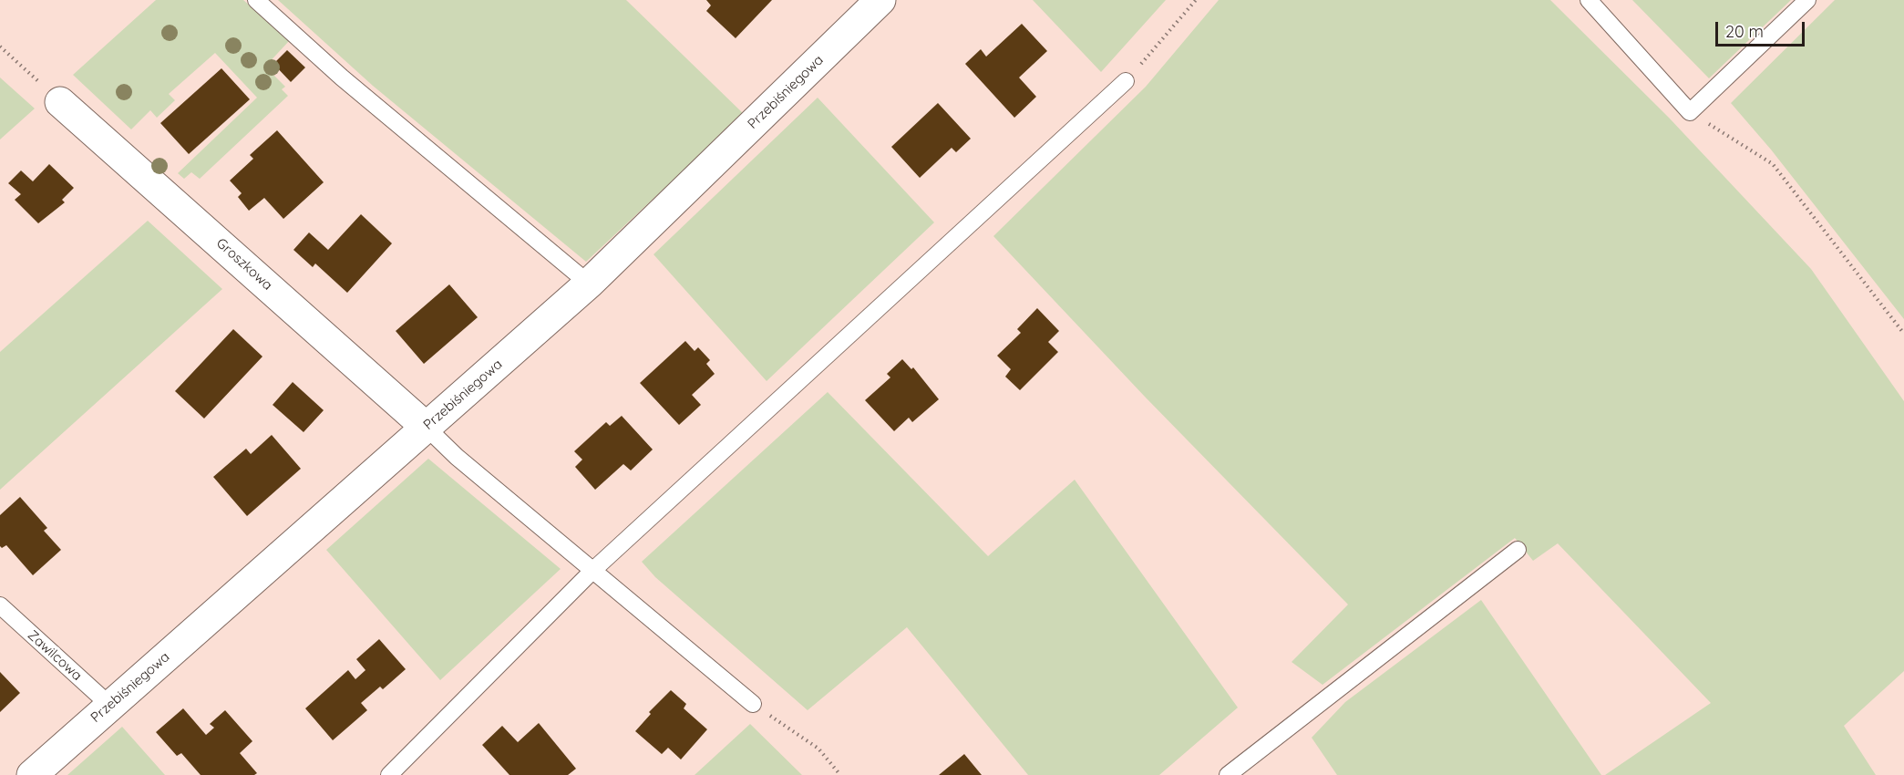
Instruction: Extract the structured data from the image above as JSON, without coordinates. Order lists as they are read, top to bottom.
{
  "streets": {
    "street": ["Przebiśniegowa", "Groszkowa"],
    "lane": ["Zawilcowa"]
  },
  "crossings": [
    ["Przebiśniegowa", "Groszkowa"],
    ["Przebiśniegowa", "Zawilcowa"]
  ],
  "scale_bar": "20 m"
}
